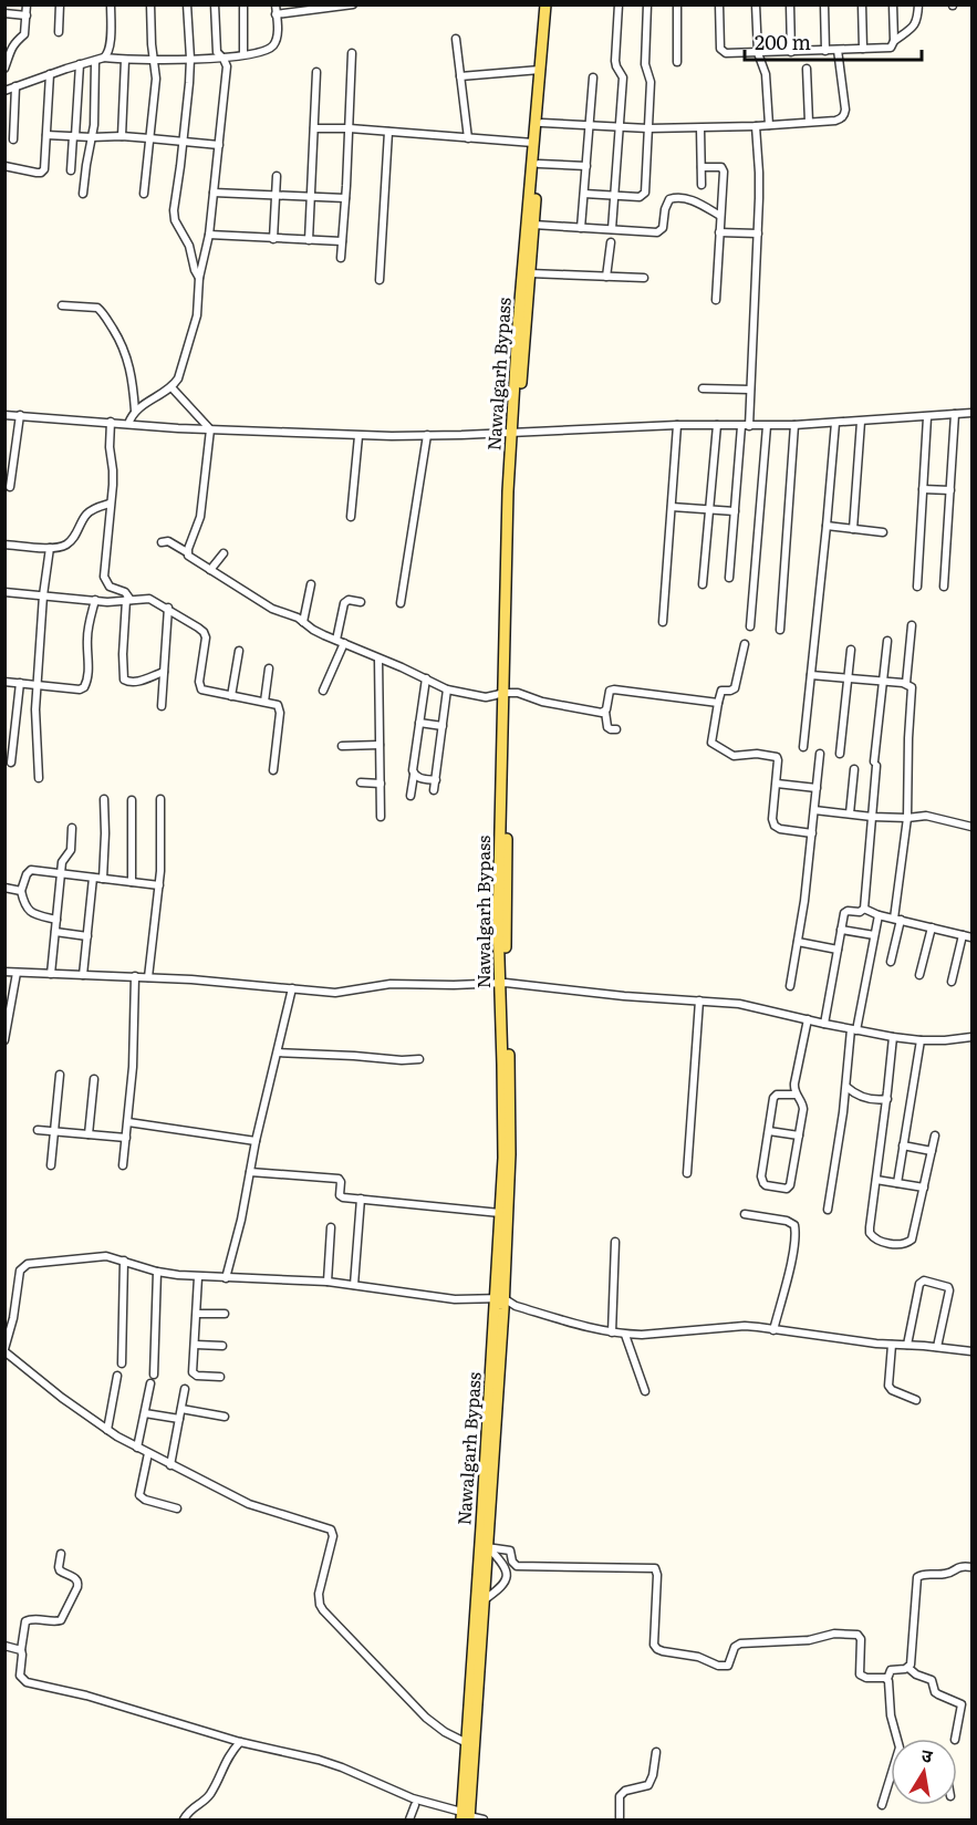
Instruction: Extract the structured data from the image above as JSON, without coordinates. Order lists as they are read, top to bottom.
{
  "streets": {
    "main road": ["Nawalgarh Bypass"]
  },
  "scale_bar": "200 m",
  "north": "top"
}
